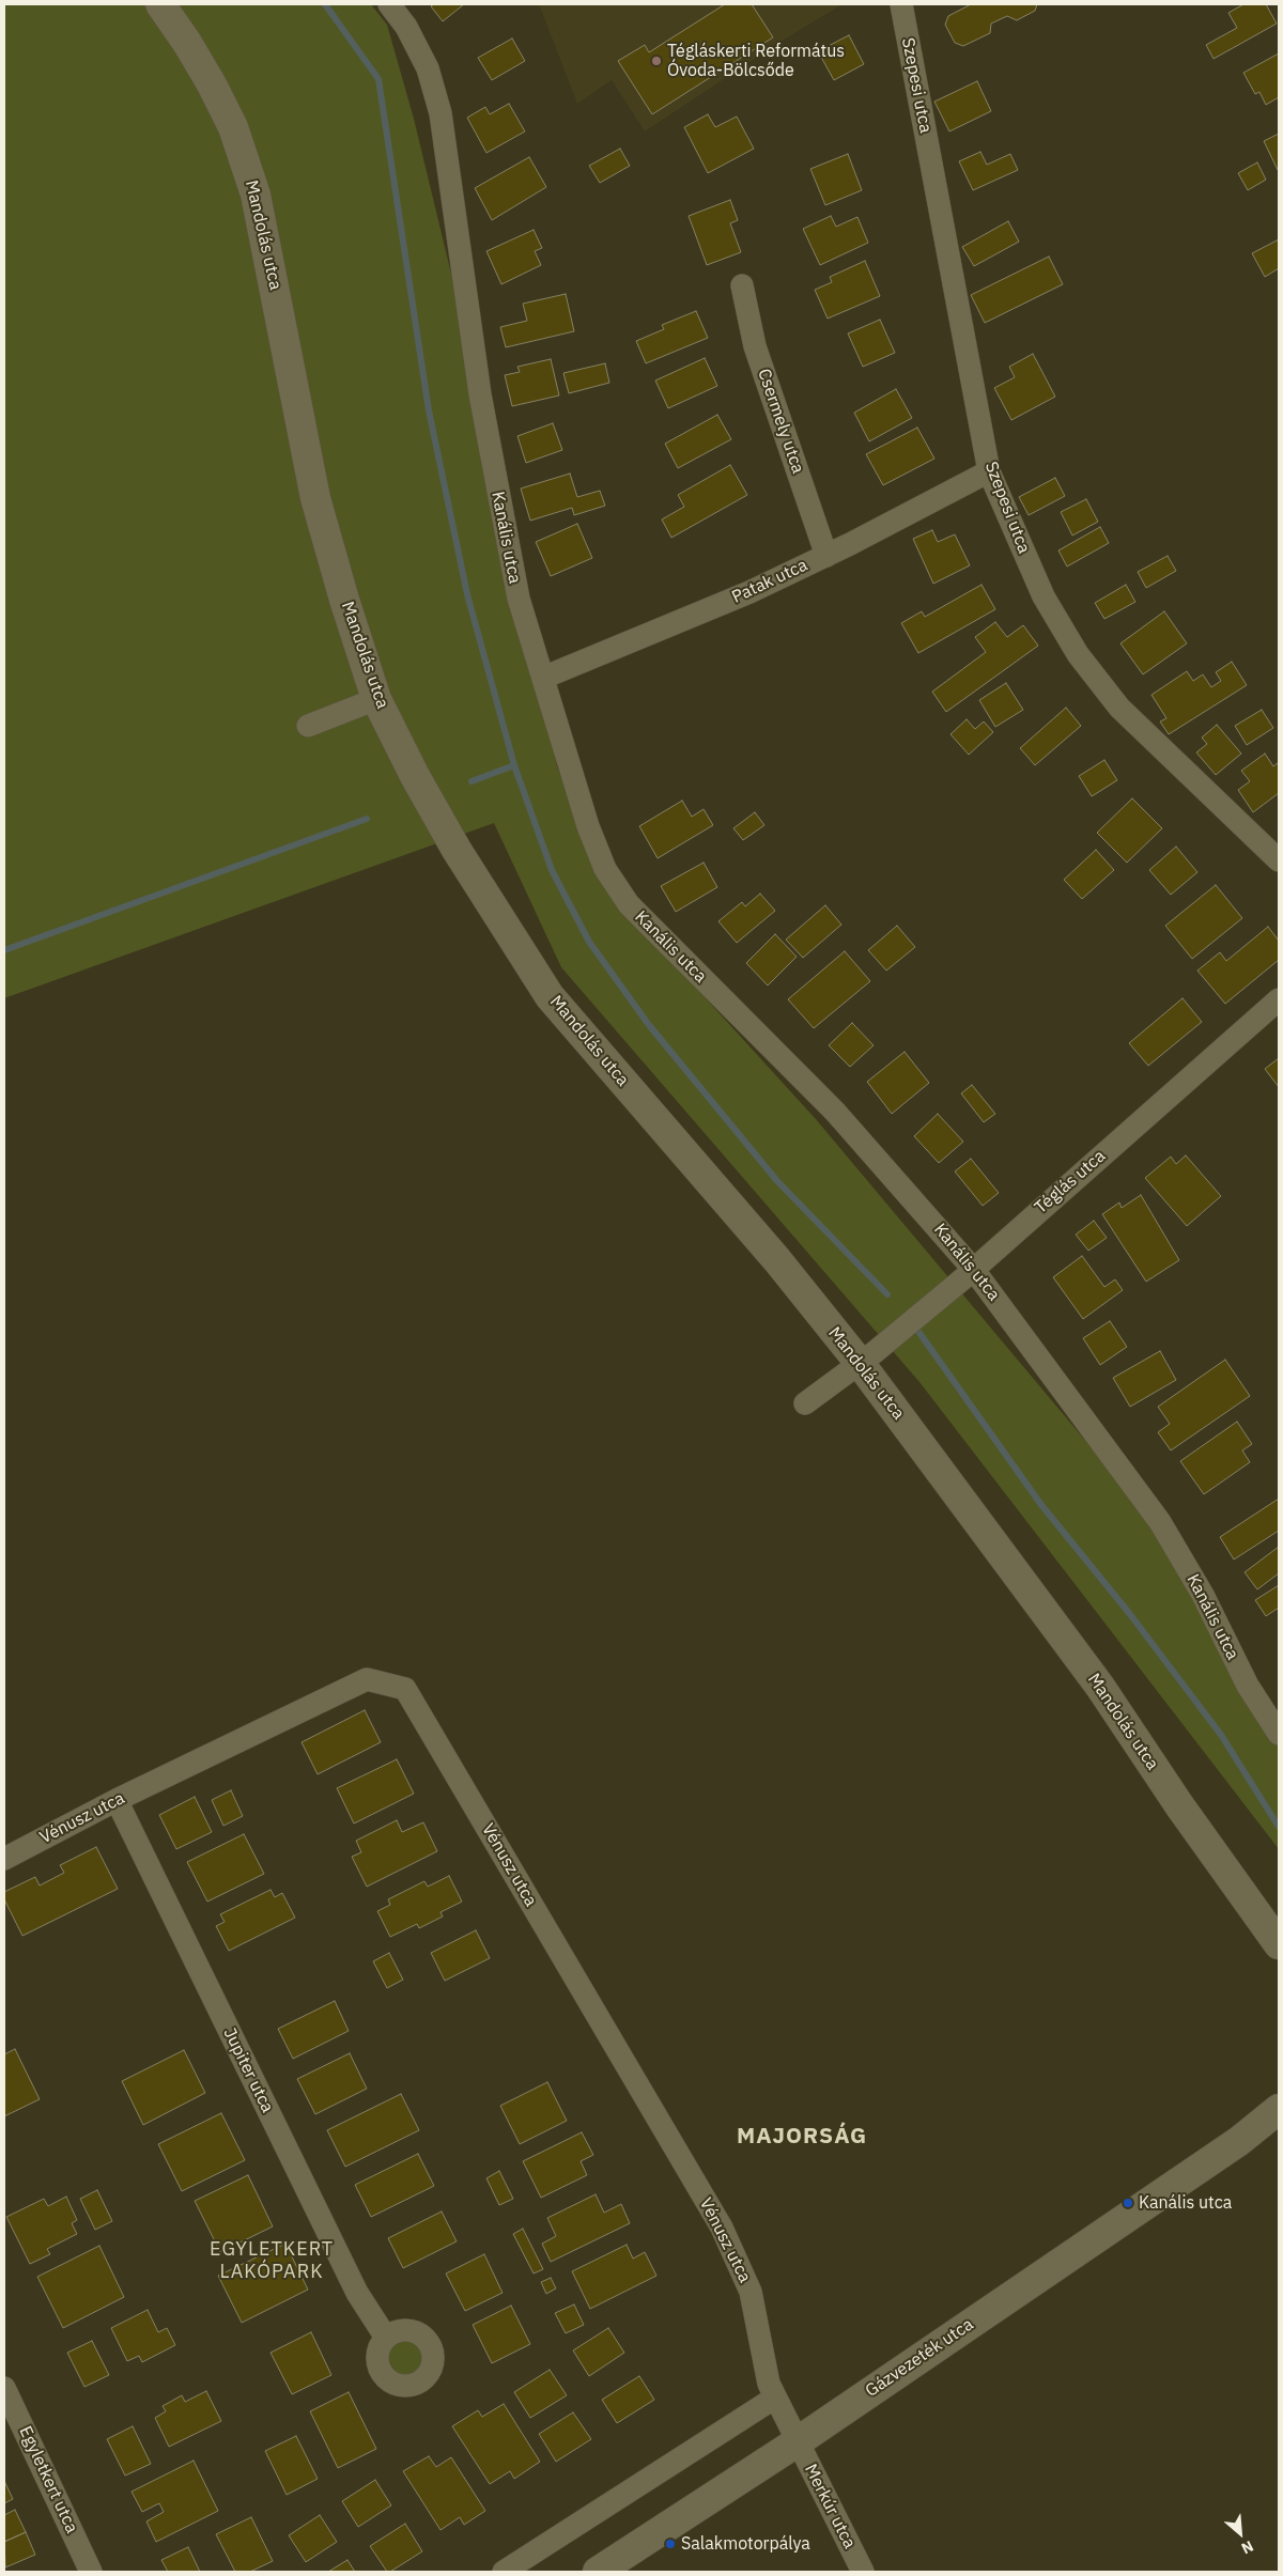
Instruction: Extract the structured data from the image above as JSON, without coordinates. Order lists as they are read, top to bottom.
{
  "streets": {
    "street": [
      "Szepesi utca",
      "Mandolás utca",
      "Csermely utca",
      "Kanális utca",
      "Patak utca",
      "Téglás utca",
      "Vénusz utca",
      "Jupiter utca",
      "Gázvezeték utca",
      "Egyletkert utca",
      "Merkúr utca"
    ]
  },
  "crossings": [
    ["Szepesi utca", "Patak utca"],
    ["Mandolás utca", "Téglás utca"],
    ["Csermely utca", "Patak utca"],
    ["Kanális utca", "Patak utca"],
    ["Kanális utca", "Téglás utca"],
    ["Vénusz utca", "Jupiter utca"],
    ["Vénusz utca", "Gázvezeték utca"],
    ["Vénusz utca", "Merkúr utca"],
    ["Gázvezeték utca", "Merkúr utca"]
  ],
  "districts": ["MAJORSÁG", "EGYLETKERT LAKÓPARK"],
  "places": ["Tégláskerti Református Óvoda-Bölcsőde", "Kanális utca", "Salakmotorpálya"],
  "north": "bottom right"
}
